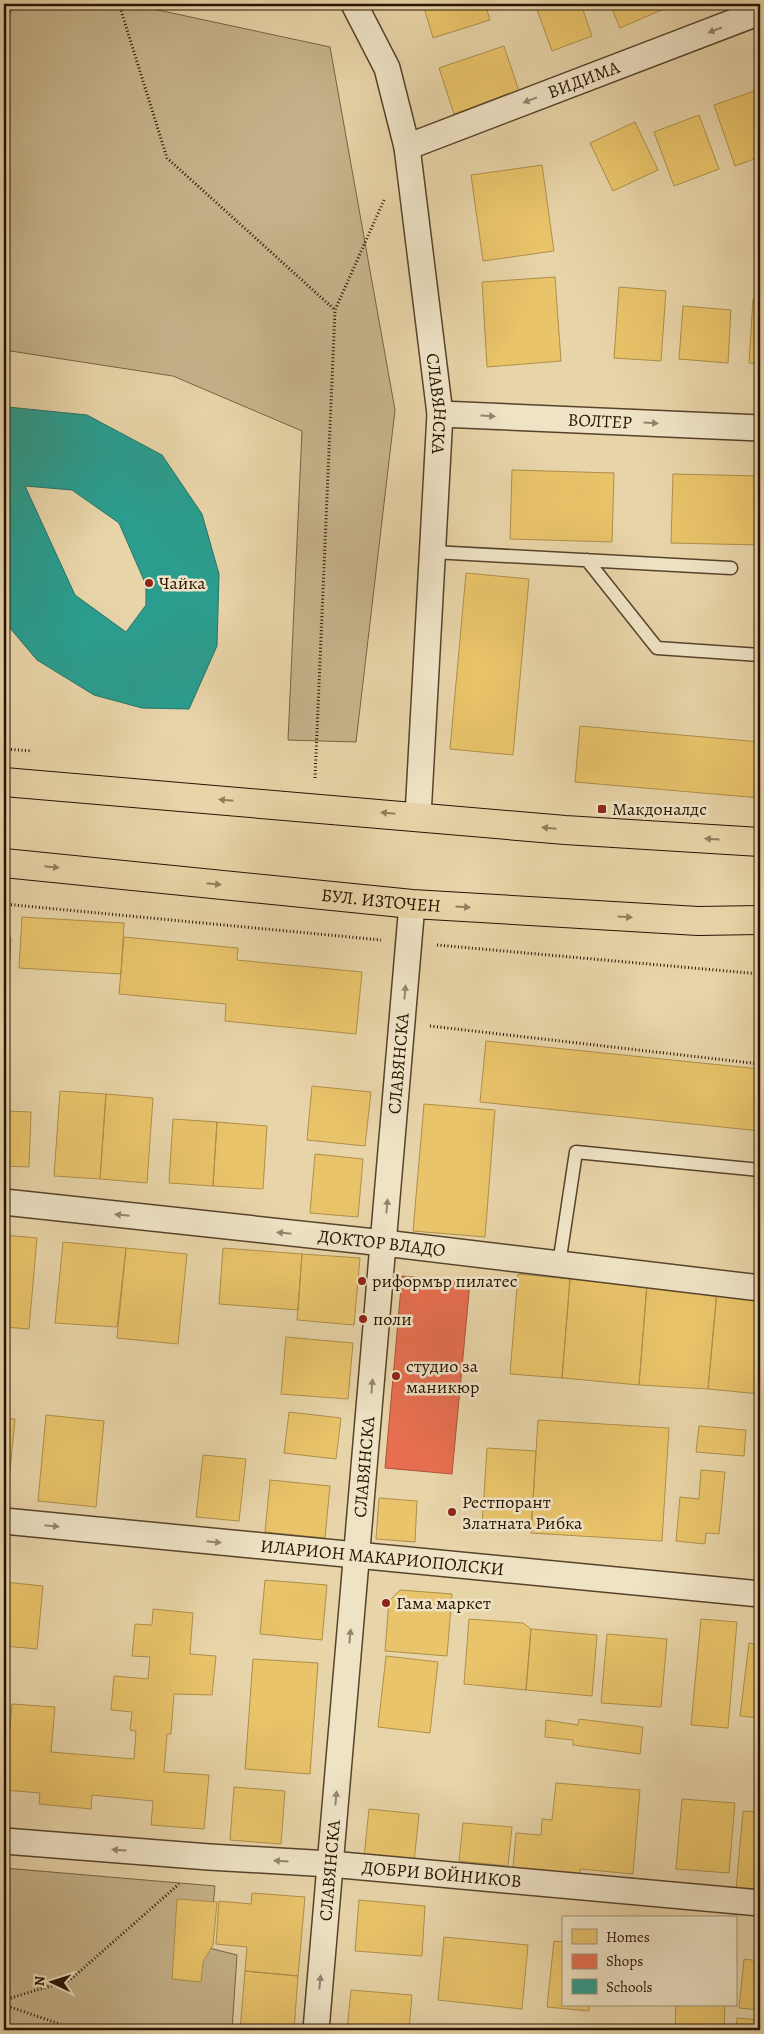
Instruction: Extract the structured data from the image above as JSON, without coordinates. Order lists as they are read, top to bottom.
{
  "streets": {
    "main road": ["БУЛ. ИЗТОЧЕН"],
    "street": [
      "ВИДИМА",
      "СЛАВЯНСКА",
      "ВОЛТЕР",
      "ДОКТОР ВЛАДО",
      "ИЛАРИОН МАКАРИОПОЛСКИ",
      "ДОБРИ ВОЙНИКОВ"
    ]
  },
  "crossings": [
    ["ВИДИМА", "СЛАВЯНСКА"],
    ["СЛАВЯНСКА", "ВОЛТЕР"],
    ["СЛАВЯНСКА", "БУЛ. ИЗТОЧЕН"],
    ["СЛАВЯНСКА", "ДОКТОР ВЛАДО"],
    ["СЛАВЯНСКА", "ИЛАРИОН МАКАРИОПОЛСКИ"],
    ["СЛАВЯНСКА", "ДОБРИ ВОЙНИКОВ"]
  ],
  "one_way": [
    "ВИДИМА",
    "СЛАВЯНСКА",
    "ВОЛТЕР",
    "ДОКТОР ВЛАДО",
    "ИЛАРИОН МАКАРИОПОЛСКИ",
    "ДОБРИ ВОЙНИКОВ"
  ],
  "places": {
    "other": [
      "Чайка",
      "риформър пилатес",
      "поли",
      "студио за маникюр",
      "Рестпорант Златната Рибка",
      "Гама маркет"
    ],
    "transit": ["Макдоналдс"]
  },
  "legend": ["Homes", "Shops", "Schools"],
  "north": "left"
}
